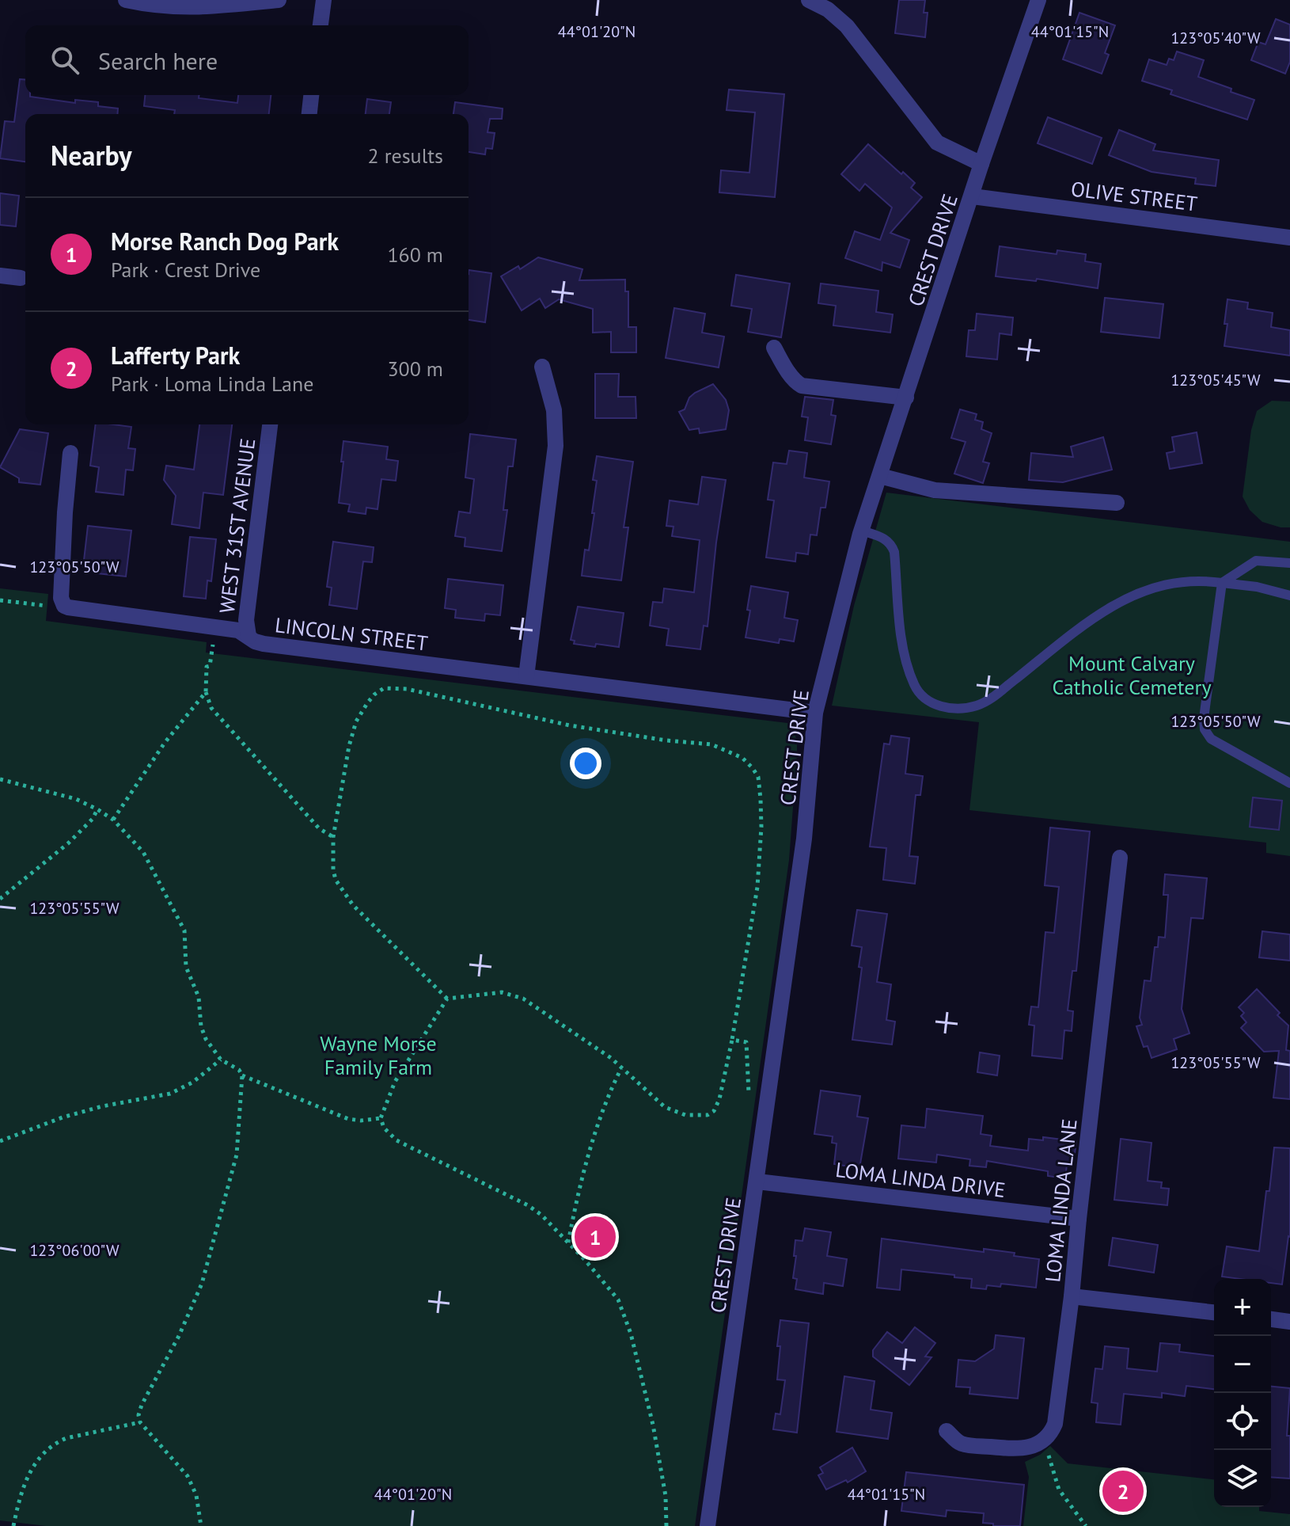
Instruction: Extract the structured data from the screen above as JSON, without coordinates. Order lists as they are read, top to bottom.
{
  "streets": {
    "street": [
      "OLIVE STREET",
      "CREST DRIVE",
      "WEST 31ST AVENUE",
      "LINCOLN STREET",
      "LOMA LINDA DRIVE",
      "LOMA LINDA LANE"
    ]
  },
  "crossings": [
    ["OLIVE STREET", "CREST DRIVE"],
    ["CREST DRIVE", "LINCOLN STREET"],
    ["CREST DRIVE", "LOMA LINDA DRIVE"],
    ["WEST 31ST AVENUE", "LINCOLN STREET"],
    ["LOMA LINDA DRIVE", "LOMA LINDA LANE"]
  ],
  "parks": ["Mount Calvary Catholic Cemetery", "Wayne Morse Family Farm"],
  "page": {
    "search": "Search here",
    "heading": ["Nearby", "2 results"],
    "list": [
      {
        "mark": "1",
        "name": "Morse Ranch Dog Park",
        "note": "Park · Crest Drive",
        "value": "160 m"
      },
      {
        "mark": "2",
        "name": "Lafferty Park",
        "note": "Park · Loma Linda Lane",
        "value": "300 m"
      }
    ],
    "pins": ["1", "2"],
    "map_buttons": ["+", "−"]
  },
  "coordinates": [
    "44°01'20\"N",
    "44°01'15\"N",
    "123°05'40\"W",
    "123°05'45\"W",
    "123°05'50\"W",
    "123°05'55\"W",
    "123°06'00\"W"
  ]
}
